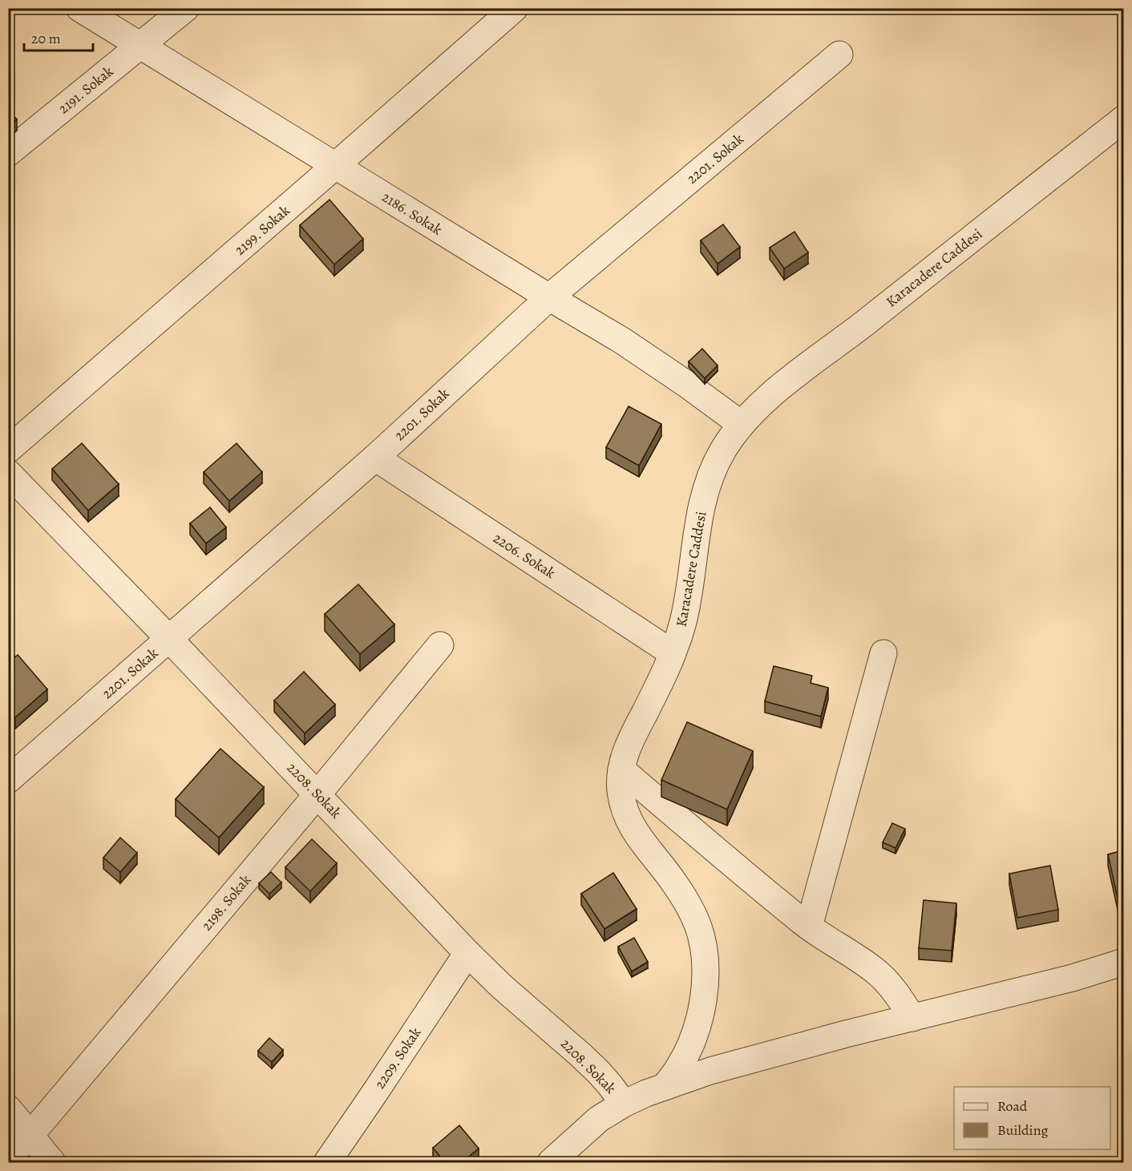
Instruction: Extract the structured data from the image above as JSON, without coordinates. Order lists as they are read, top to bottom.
{
  "streets": {
    "street": [
      "2191. Sokak",
      "2201. Sokak",
      "2186. Sokak",
      "2199. Sokak",
      "Karacadere Caddesi",
      "2206. Sokak",
      "2208. Sokak",
      "2198. Sokak",
      "2209. Sokak"
    ]
  },
  "crossings": [
    ["2191. Sokak", "2186. Sokak"],
    ["2201. Sokak", "2186. Sokak"],
    ["2201. Sokak", "2206. Sokak"],
    ["2201. Sokak", "2208. Sokak"],
    ["2186. Sokak", "2199. Sokak"],
    ["2186. Sokak", "Karacadere Caddesi"],
    ["Karacadere Caddesi", "2206. Sokak"],
    ["2208. Sokak", "2198. Sokak"],
    ["2208. Sokak", "2209. Sokak"]
  ],
  "legend": ["Road", "Building"],
  "scale_bar": "20 m"
}
